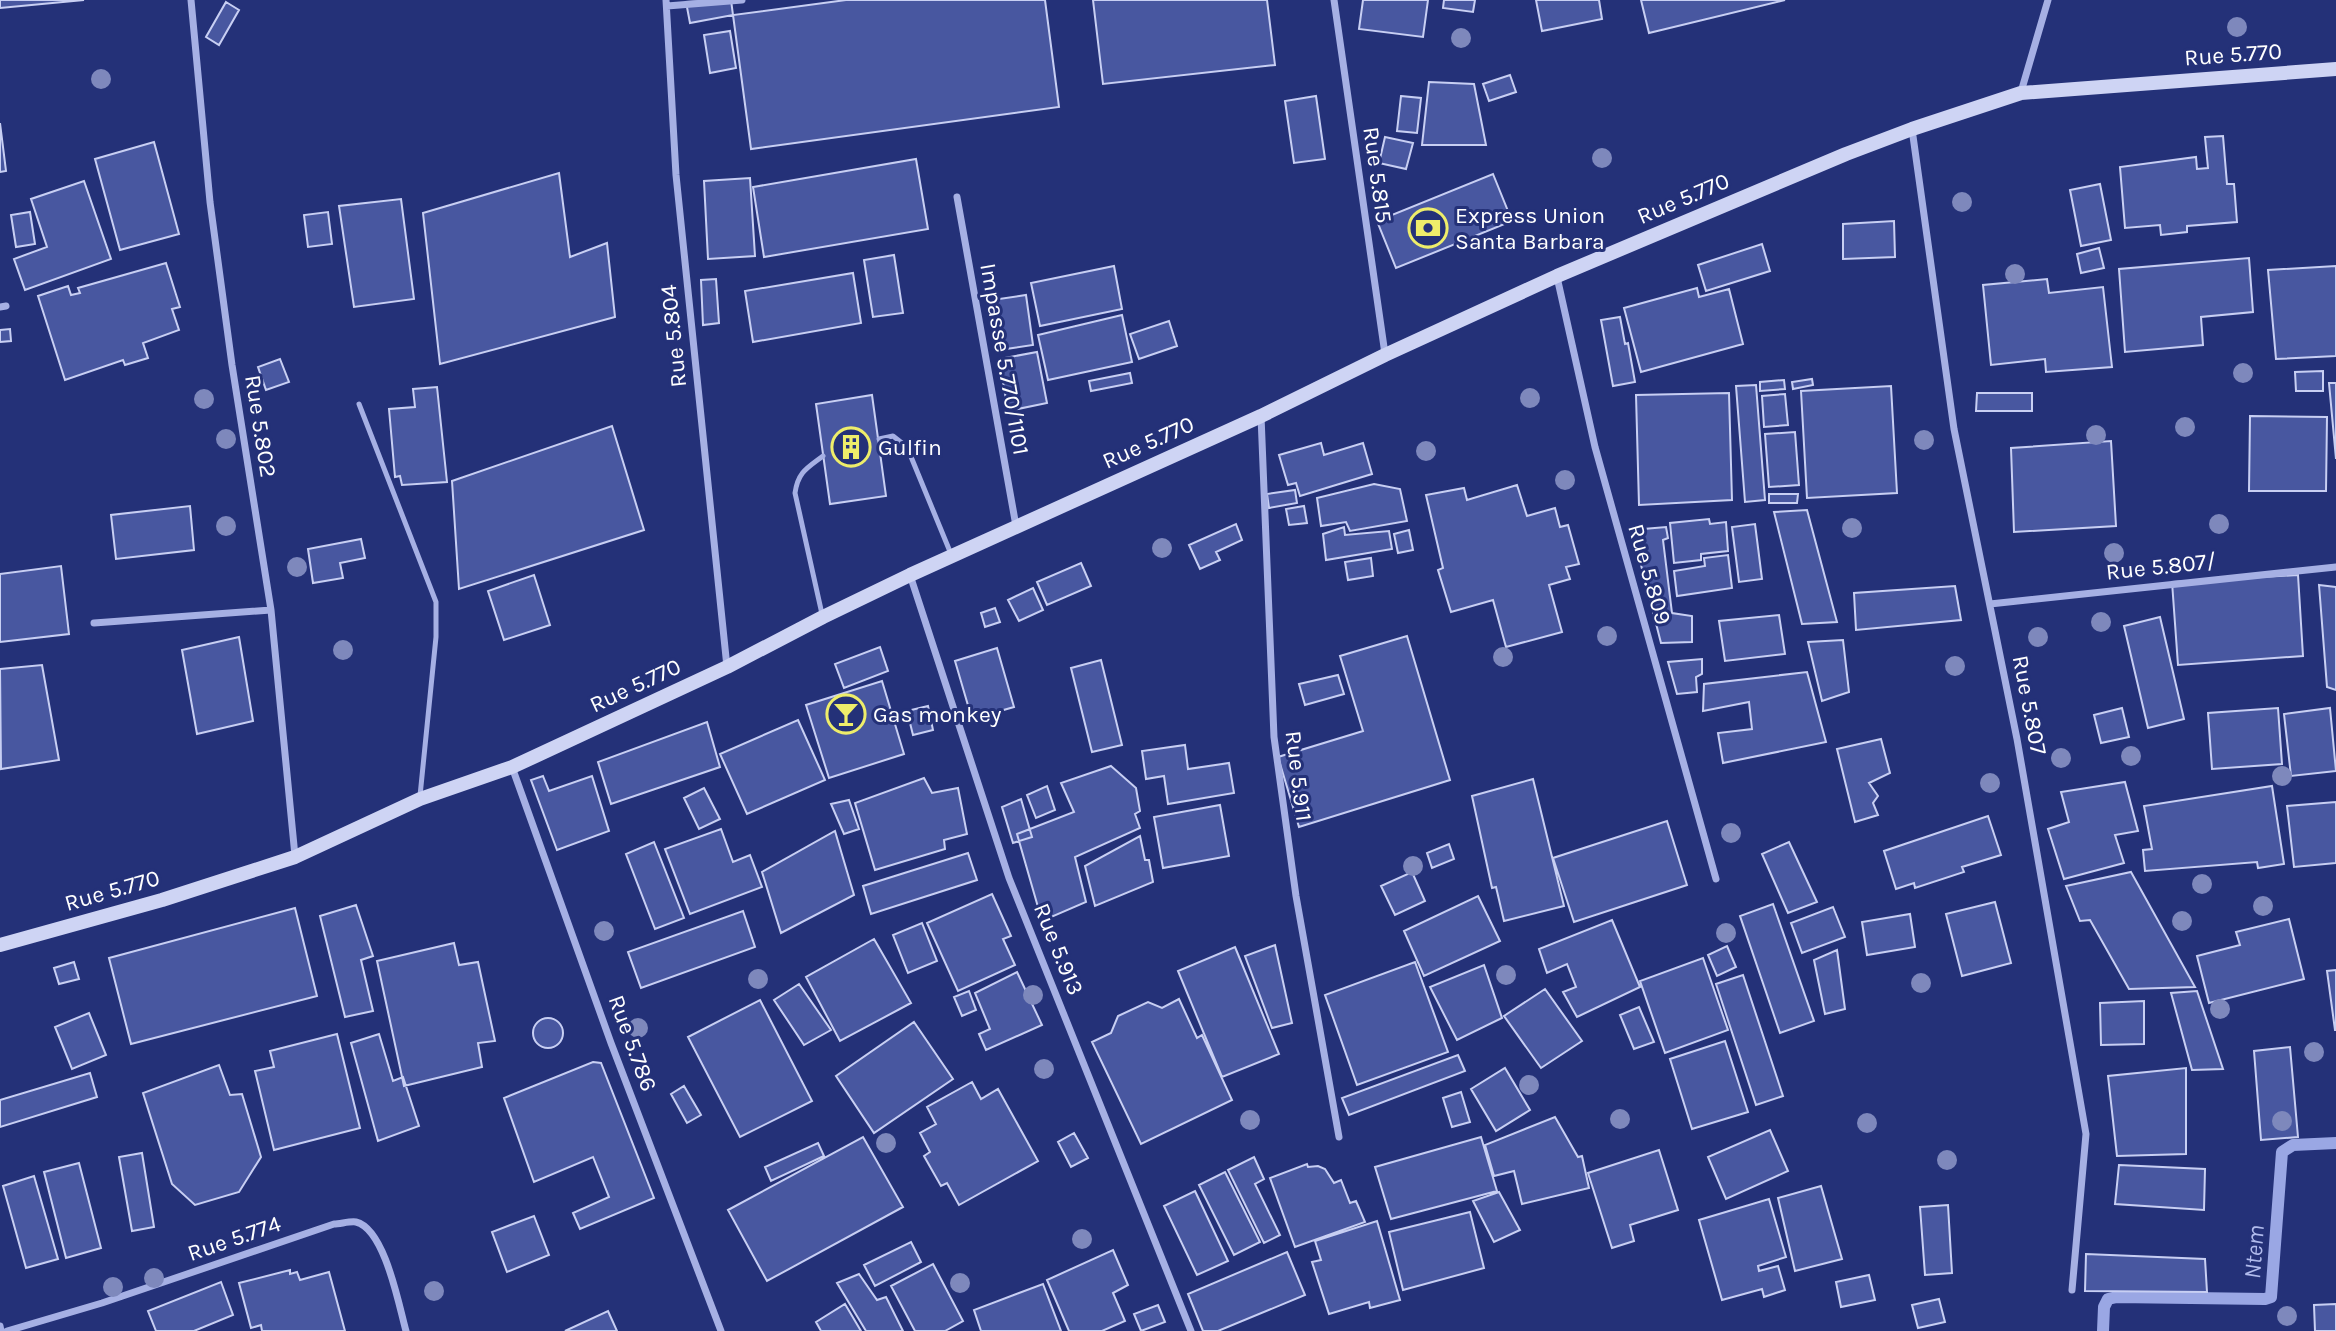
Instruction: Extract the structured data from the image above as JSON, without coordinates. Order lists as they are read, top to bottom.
{
  "streets": {
    "main road": ["Rue 5.770"],
    "street": [
      "Rue 5.815",
      "Rue 5.804",
      "Impasse 5.770/1101",
      "Rue 5.802",
      "Rue 5.807/",
      "Rue 5.809",
      "Rue 5.807",
      "Rue 5.911",
      "Rue 5.913",
      "Rue 5.786",
      "Rue 5.774"
    ]
  },
  "crossings": [
    ["Rue 5.770", "Rue 5.815"],
    ["Rue 5.770", "Rue 5.804"],
    ["Rue 5.770", "Impasse 5.770/1101"],
    ["Rue 5.770", "Rue 5.802"],
    ["Rue 5.770", "Rue 5.809"],
    ["Rue 5.770", "Rue 5.807"],
    ["Rue 5.770", "Rue 5.911"],
    ["Rue 5.770", "Rue 5.913"],
    ["Rue 5.770", "Rue 5.786"],
    ["Rue 5.807/", "Rue 5.807"]
  ],
  "water": ["Ntem"],
  "places": {
    "bank": ["Express Union Santa Barbara"],
    "building": ["Gulfin"],
    "bar": ["Gas monkey"]
  }
}
